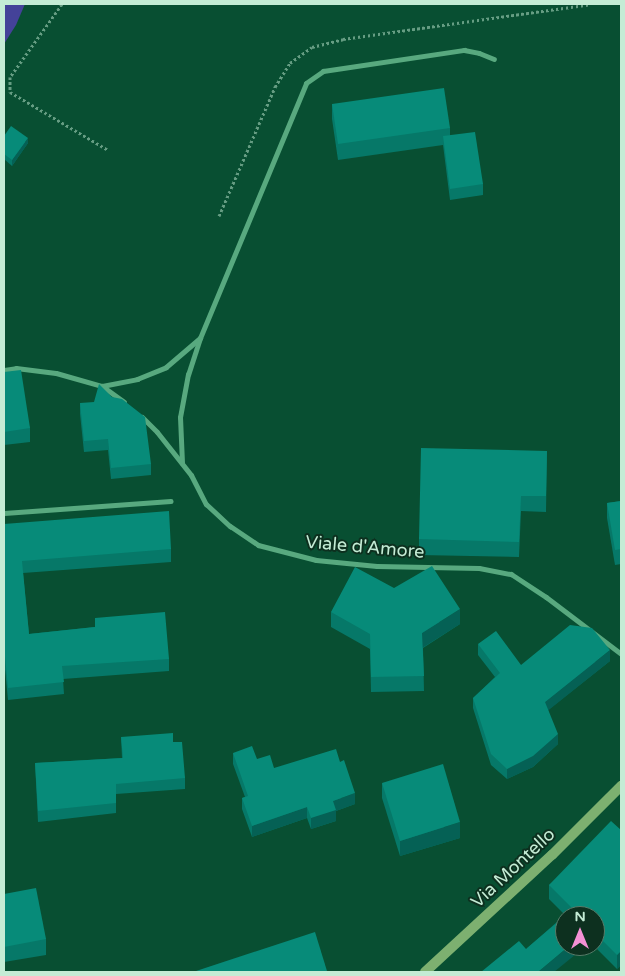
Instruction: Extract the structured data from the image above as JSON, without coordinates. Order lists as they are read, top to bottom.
{
  "streets": {
    "street": ["Viale d'Amore", "Via Montello"]
  },
  "north": "top"
}
